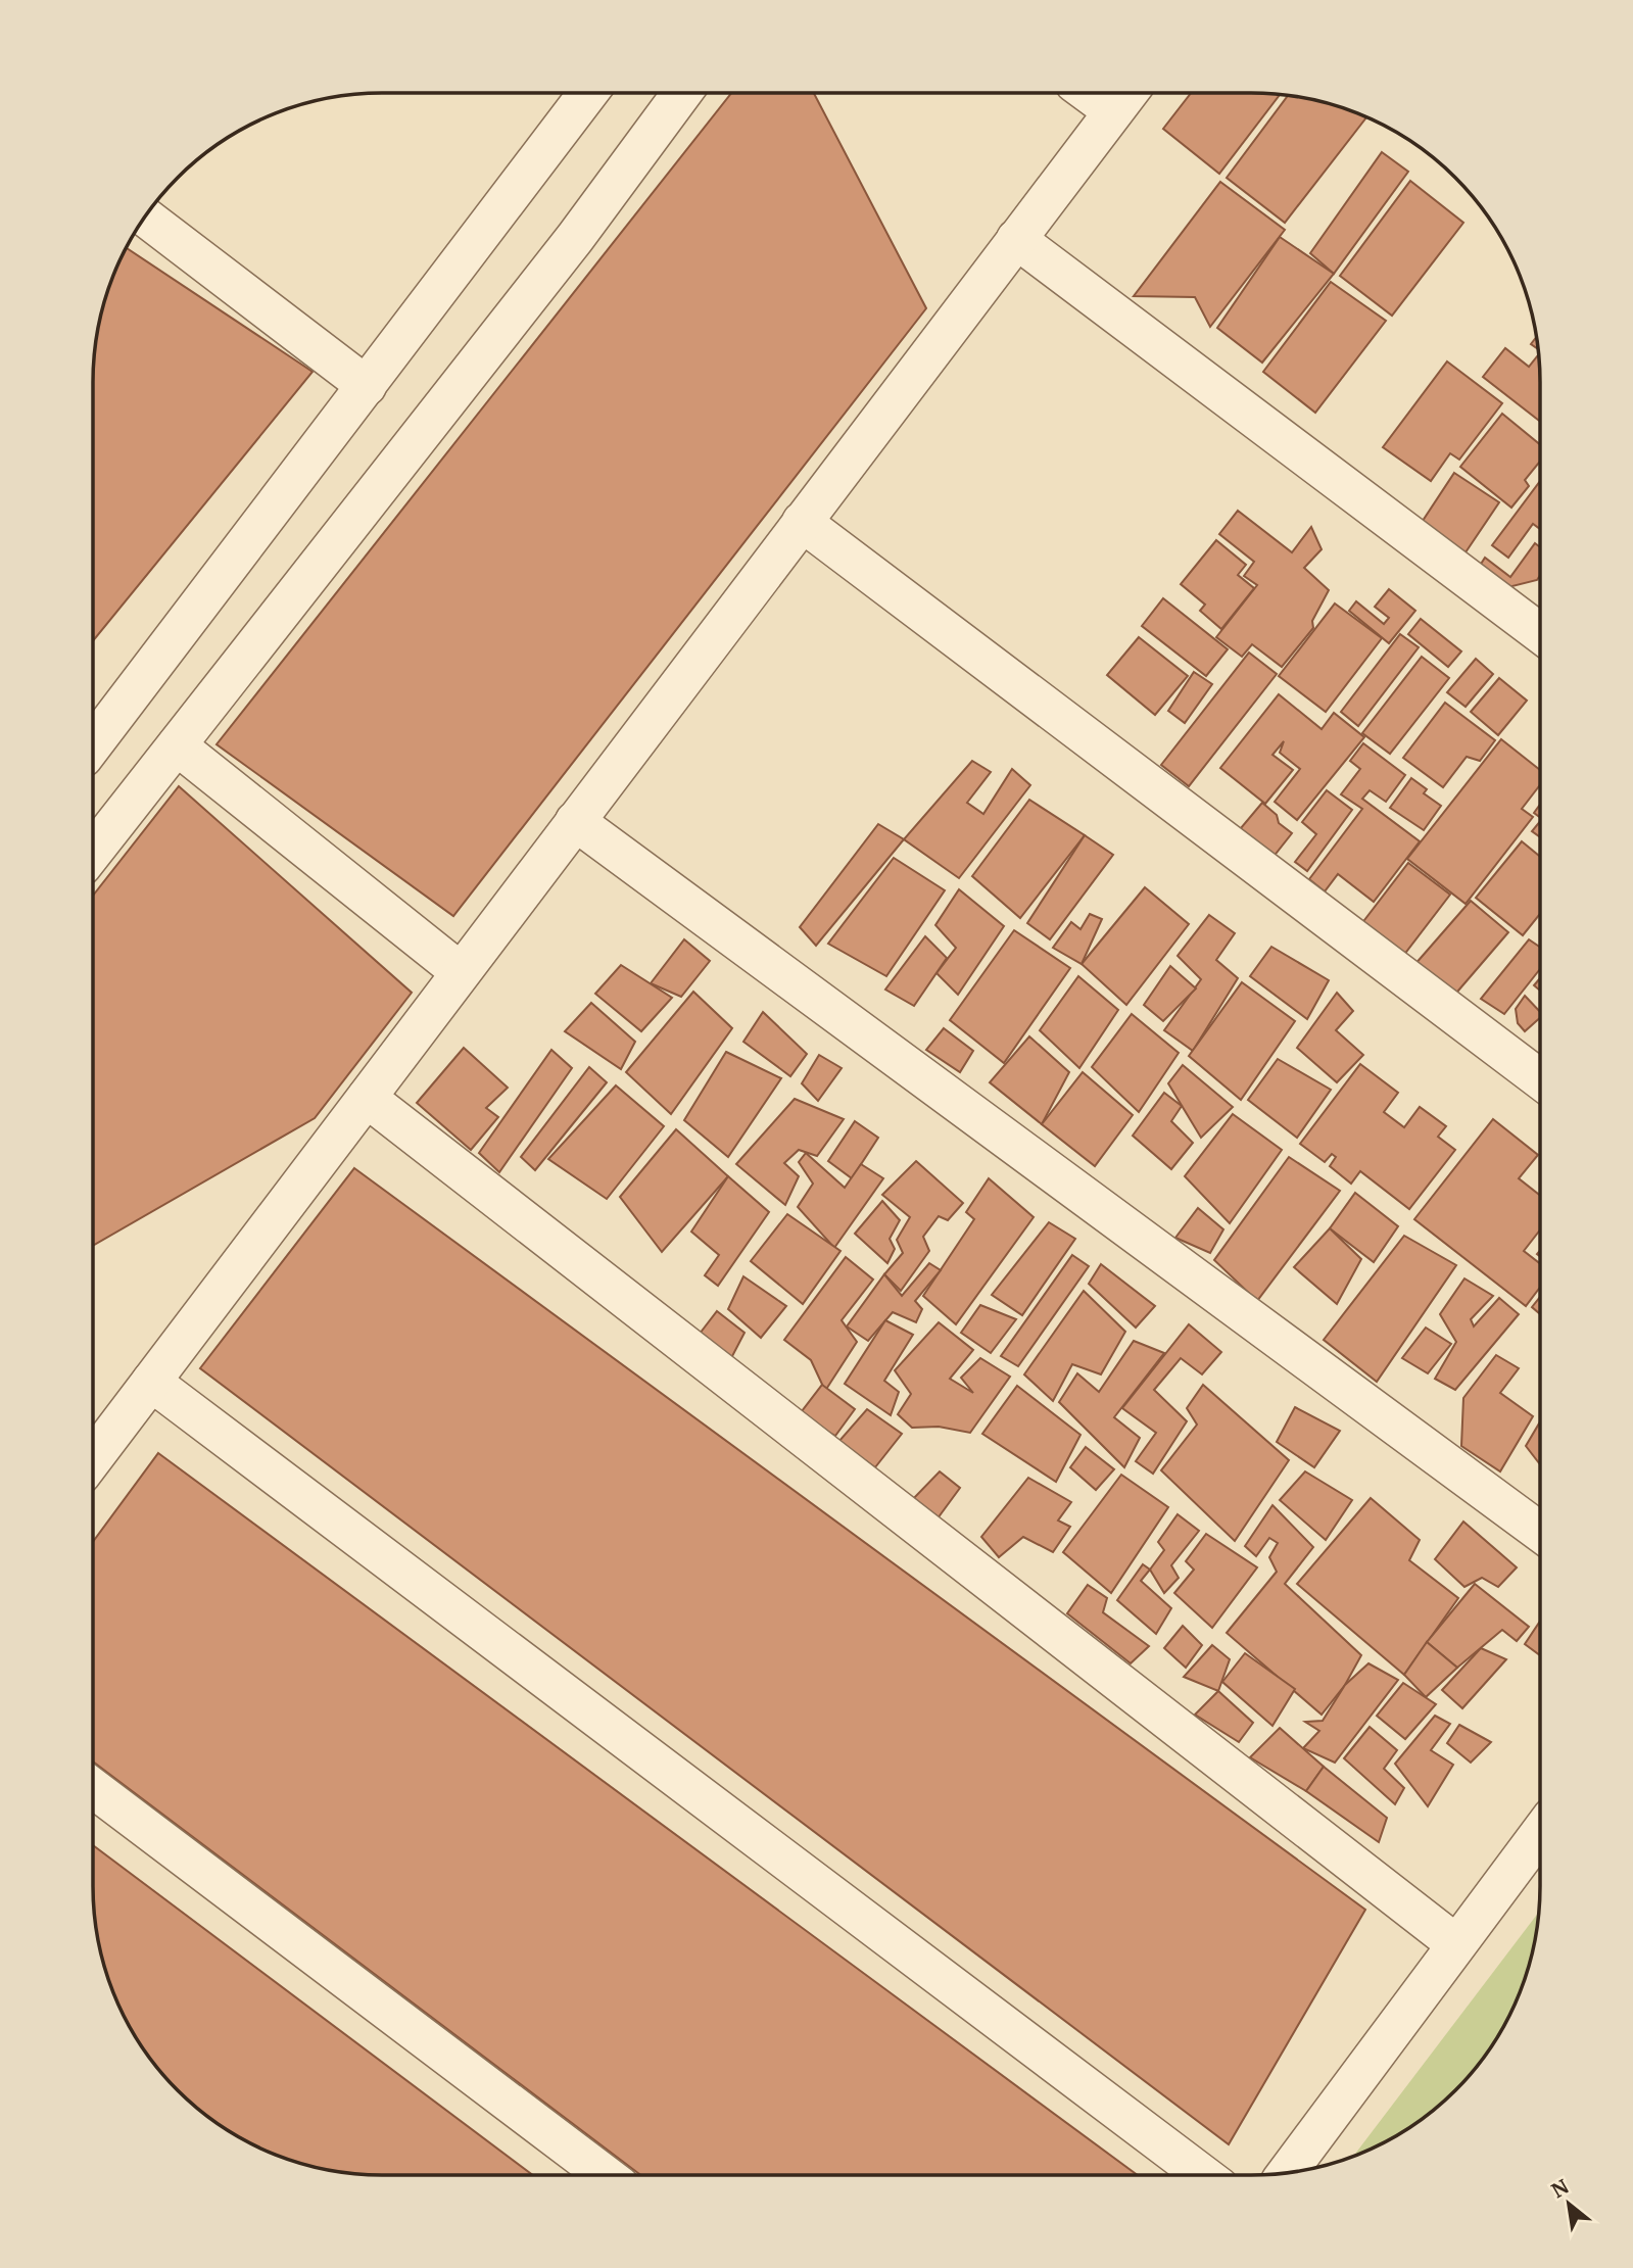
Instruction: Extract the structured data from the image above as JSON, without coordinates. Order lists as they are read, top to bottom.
{
  "north": "top left"
}
